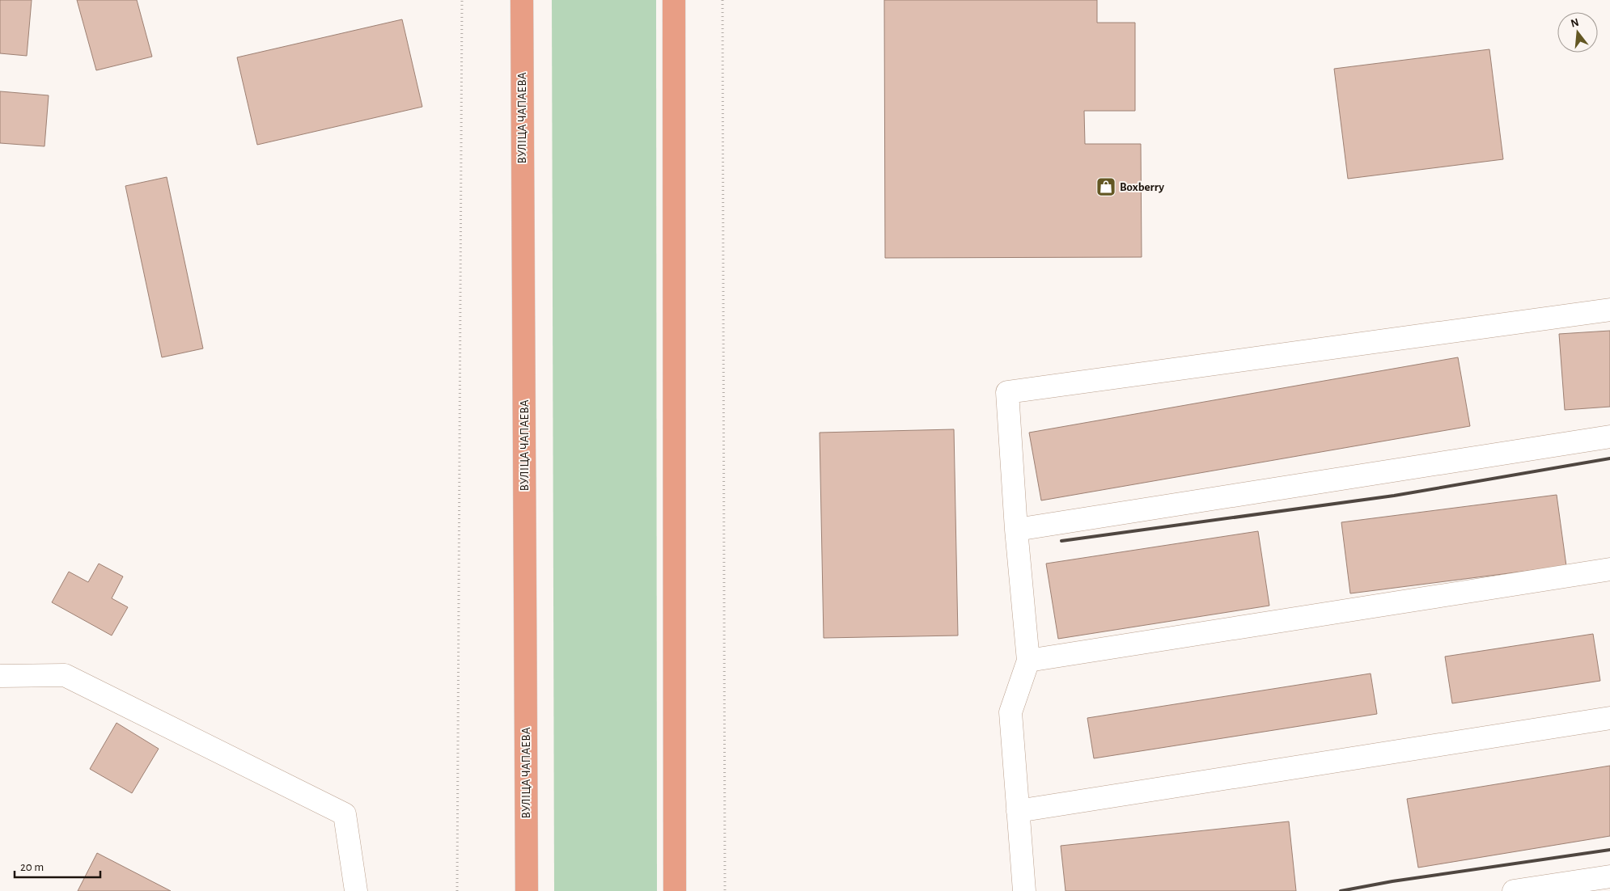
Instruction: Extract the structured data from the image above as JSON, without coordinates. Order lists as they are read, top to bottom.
{
  "streets": {
    "main road": ["ВУЛІЦА ЧАПАЕВА"]
  },
  "places": {
    "shop": ["Boxberry"]
  },
  "scale_bar": "20 m",
  "north": "top"
}
